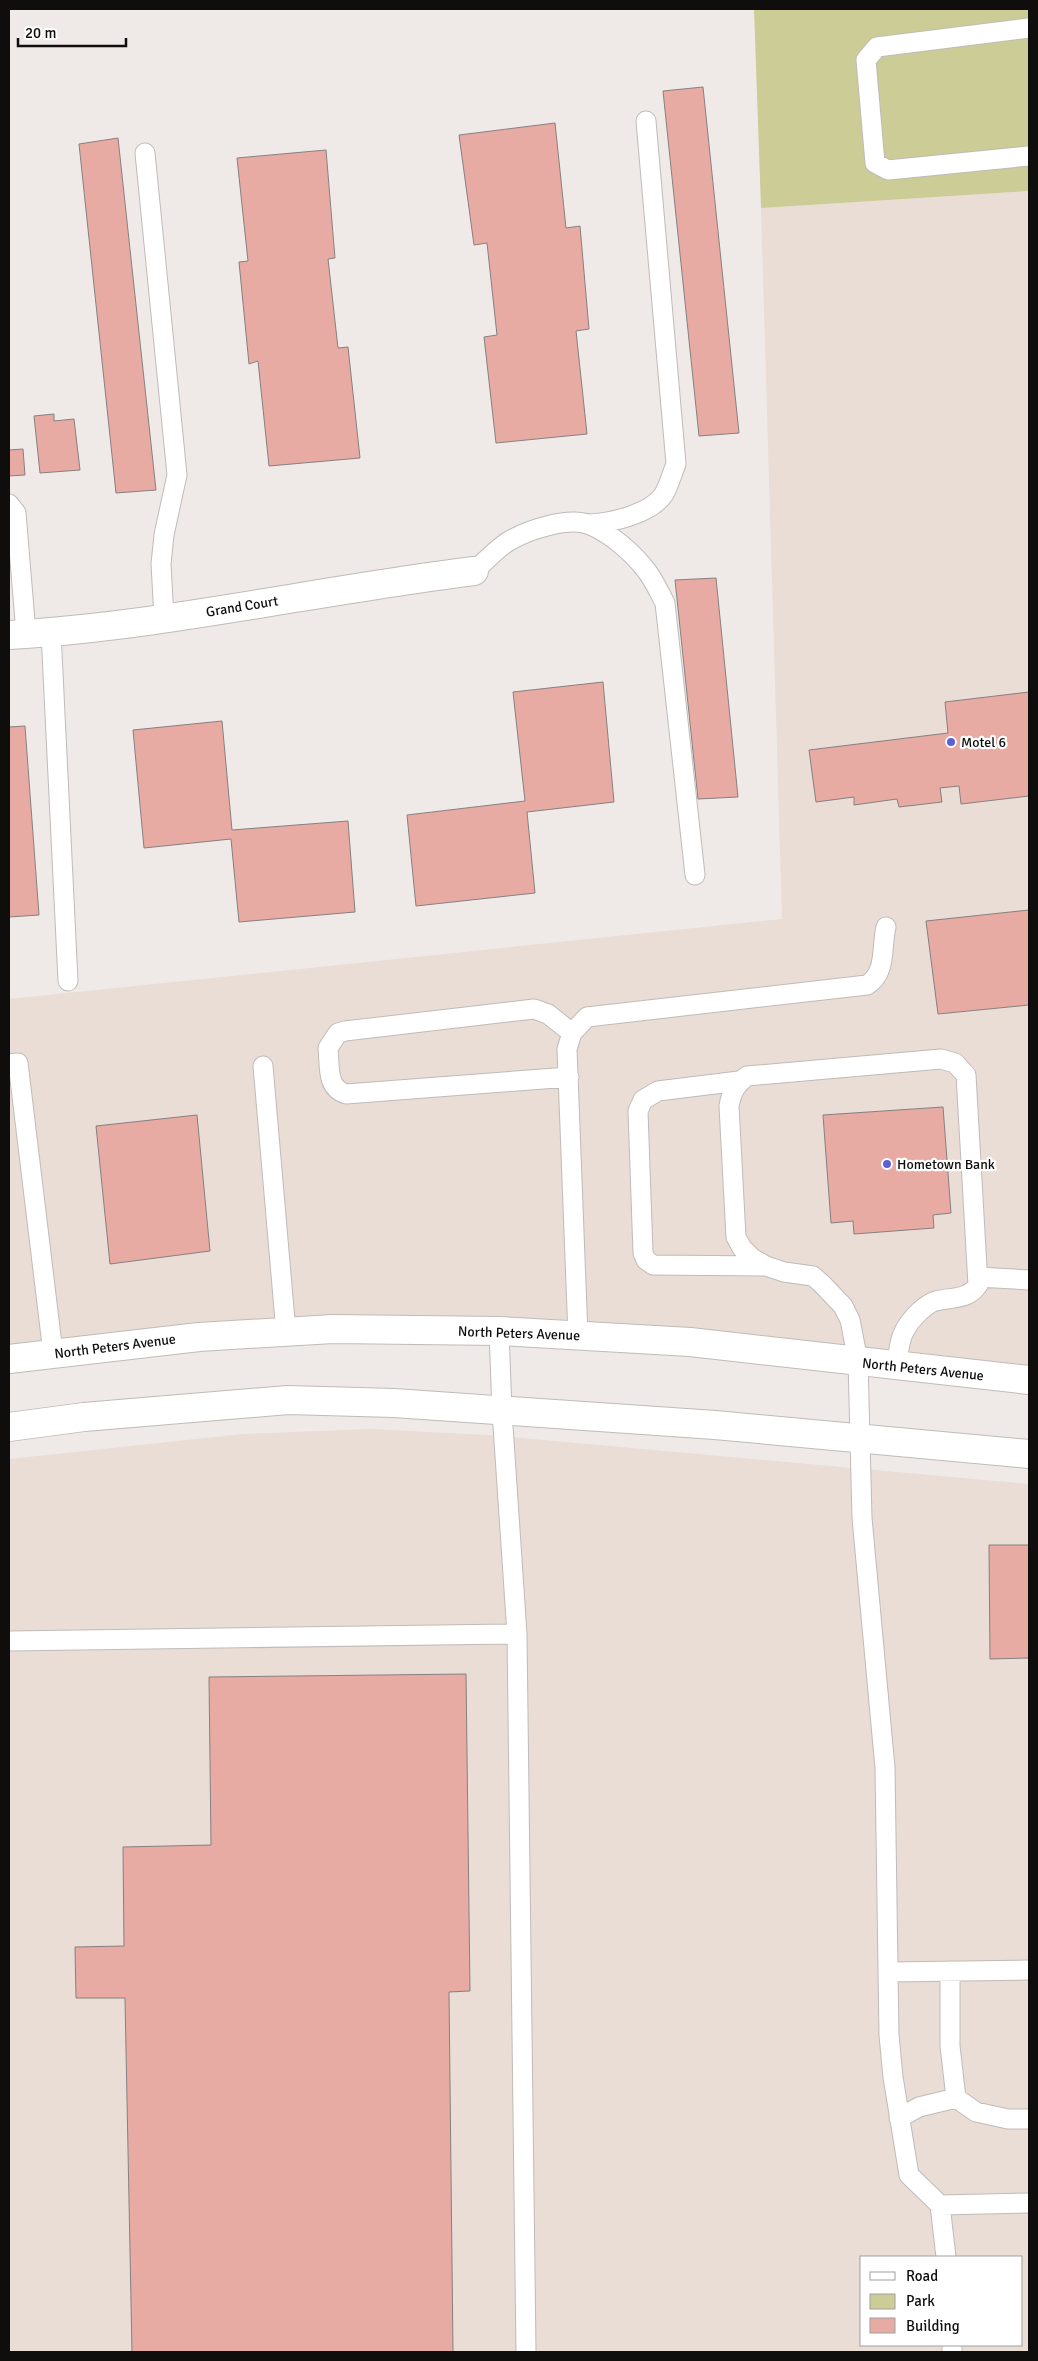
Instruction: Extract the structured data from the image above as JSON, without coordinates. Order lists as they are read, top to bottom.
{
  "streets": {
    "main road": ["Grand Court", "North Peters Avenue"]
  },
  "places": ["Motel 6", "Hometown Bank"],
  "legend": ["Road", "Park", "Building"],
  "scale_bar": "20 m"
}
